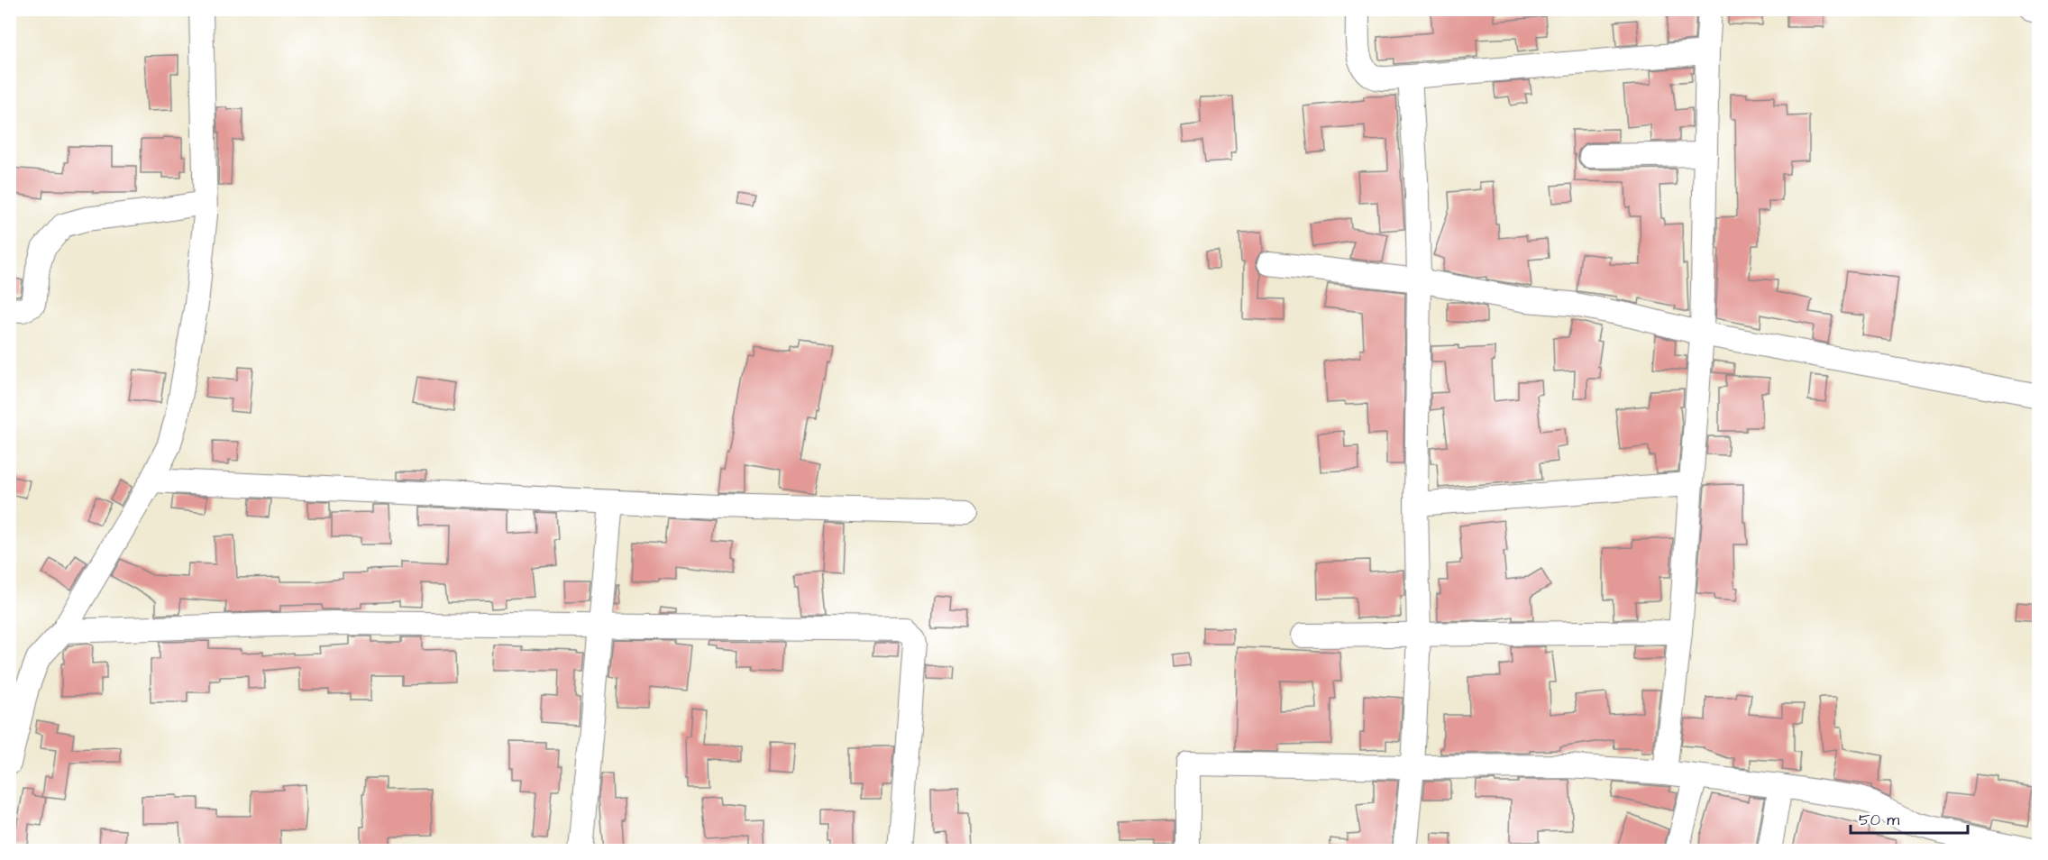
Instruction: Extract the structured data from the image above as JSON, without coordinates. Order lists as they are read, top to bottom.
{
  "scale_bar": "50 m"
}
